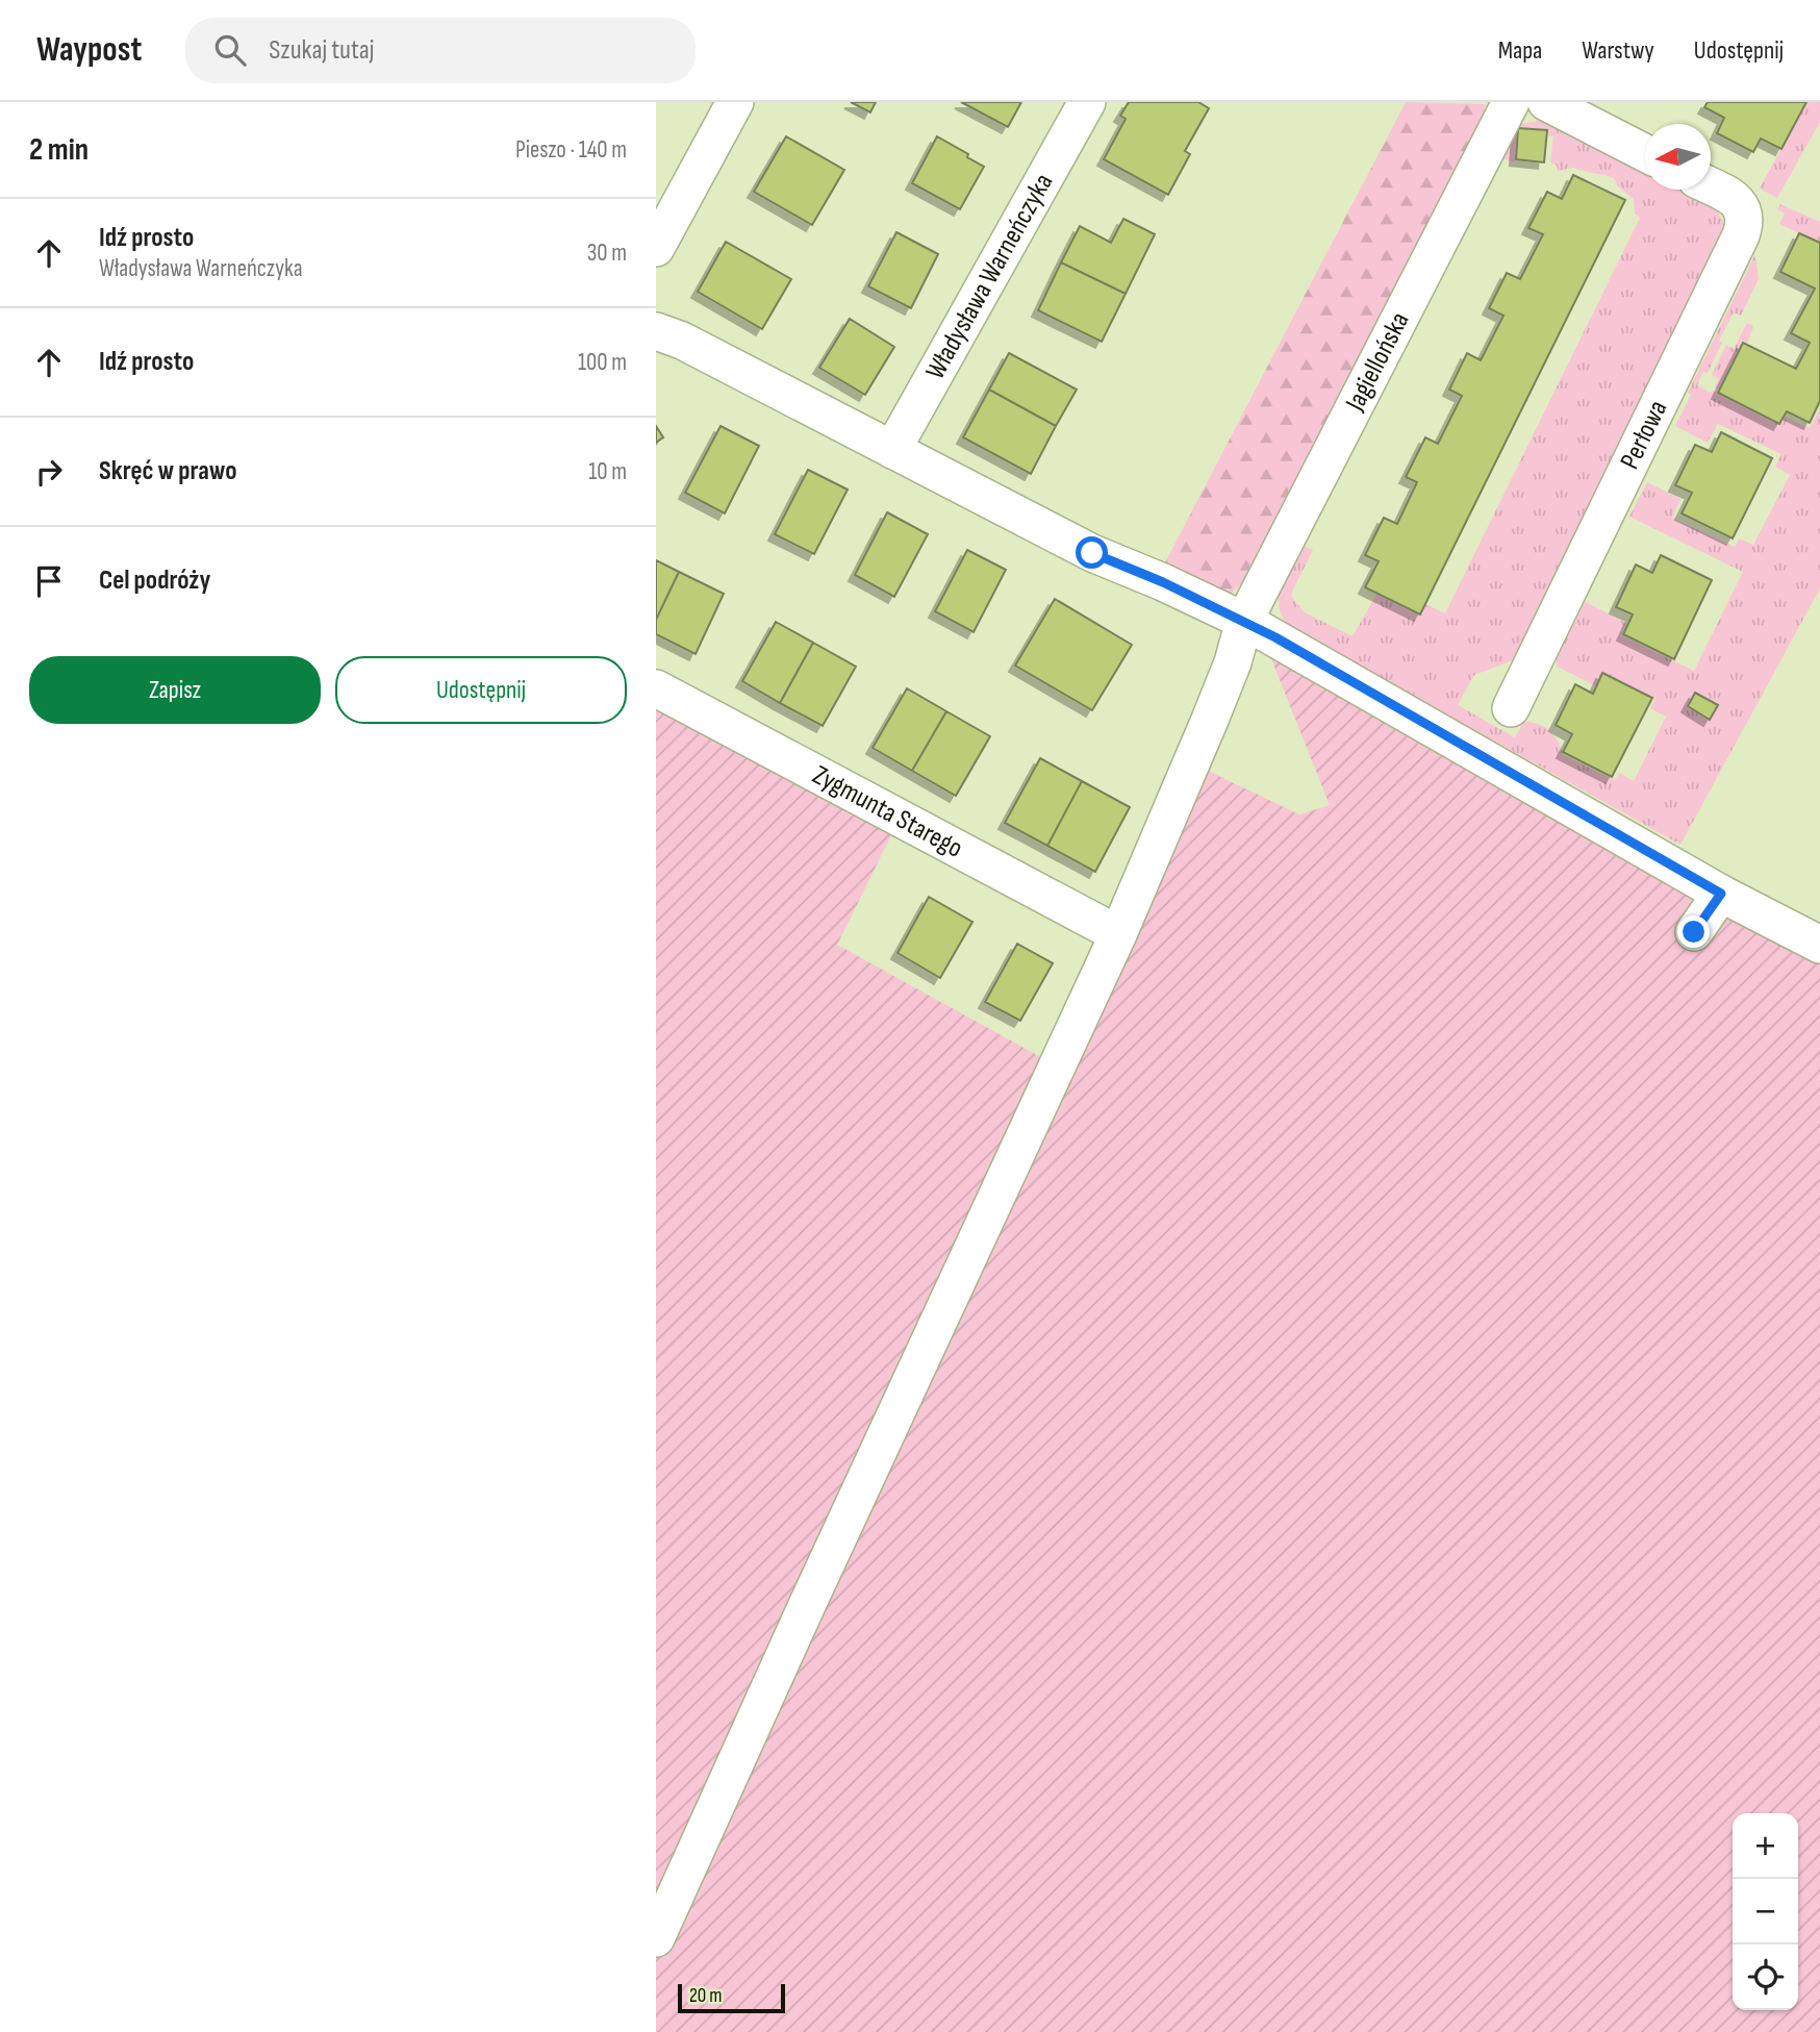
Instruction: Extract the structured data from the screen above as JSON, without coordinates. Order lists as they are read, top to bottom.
{
  "streets": {
    "street": [
      "Władysława Warneńczyka",
      "Jagiellońska",
      "Perłowa",
      "Zygmunta Starego"
    ]
  },
  "crossings": [
    ["Jagiellońska", "Zygmunta Starego"]
  ],
  "scale_bar": "20 m",
  "north": "left",
  "page": {
    "header": "Waypost",
    "search": "Szukaj tutaj",
    "nav": ["Mapa", "Warstwy", "Udostępnij"],
    "heading": ["2 min", "Pieszo · 140 m"],
    "list": [
      ["Idź prosto", "Władysława Warneńczyka", "30 m"],
      ["Idź prosto", "100 m"],
      ["Skręć w prawo", "10 m"],
      "Cel podróży"
    ],
    "buttons": ["Zapisz", "Udostępnij"],
    "map_buttons": ["+", "−"],
    "scale": "20 m"
  }
}
